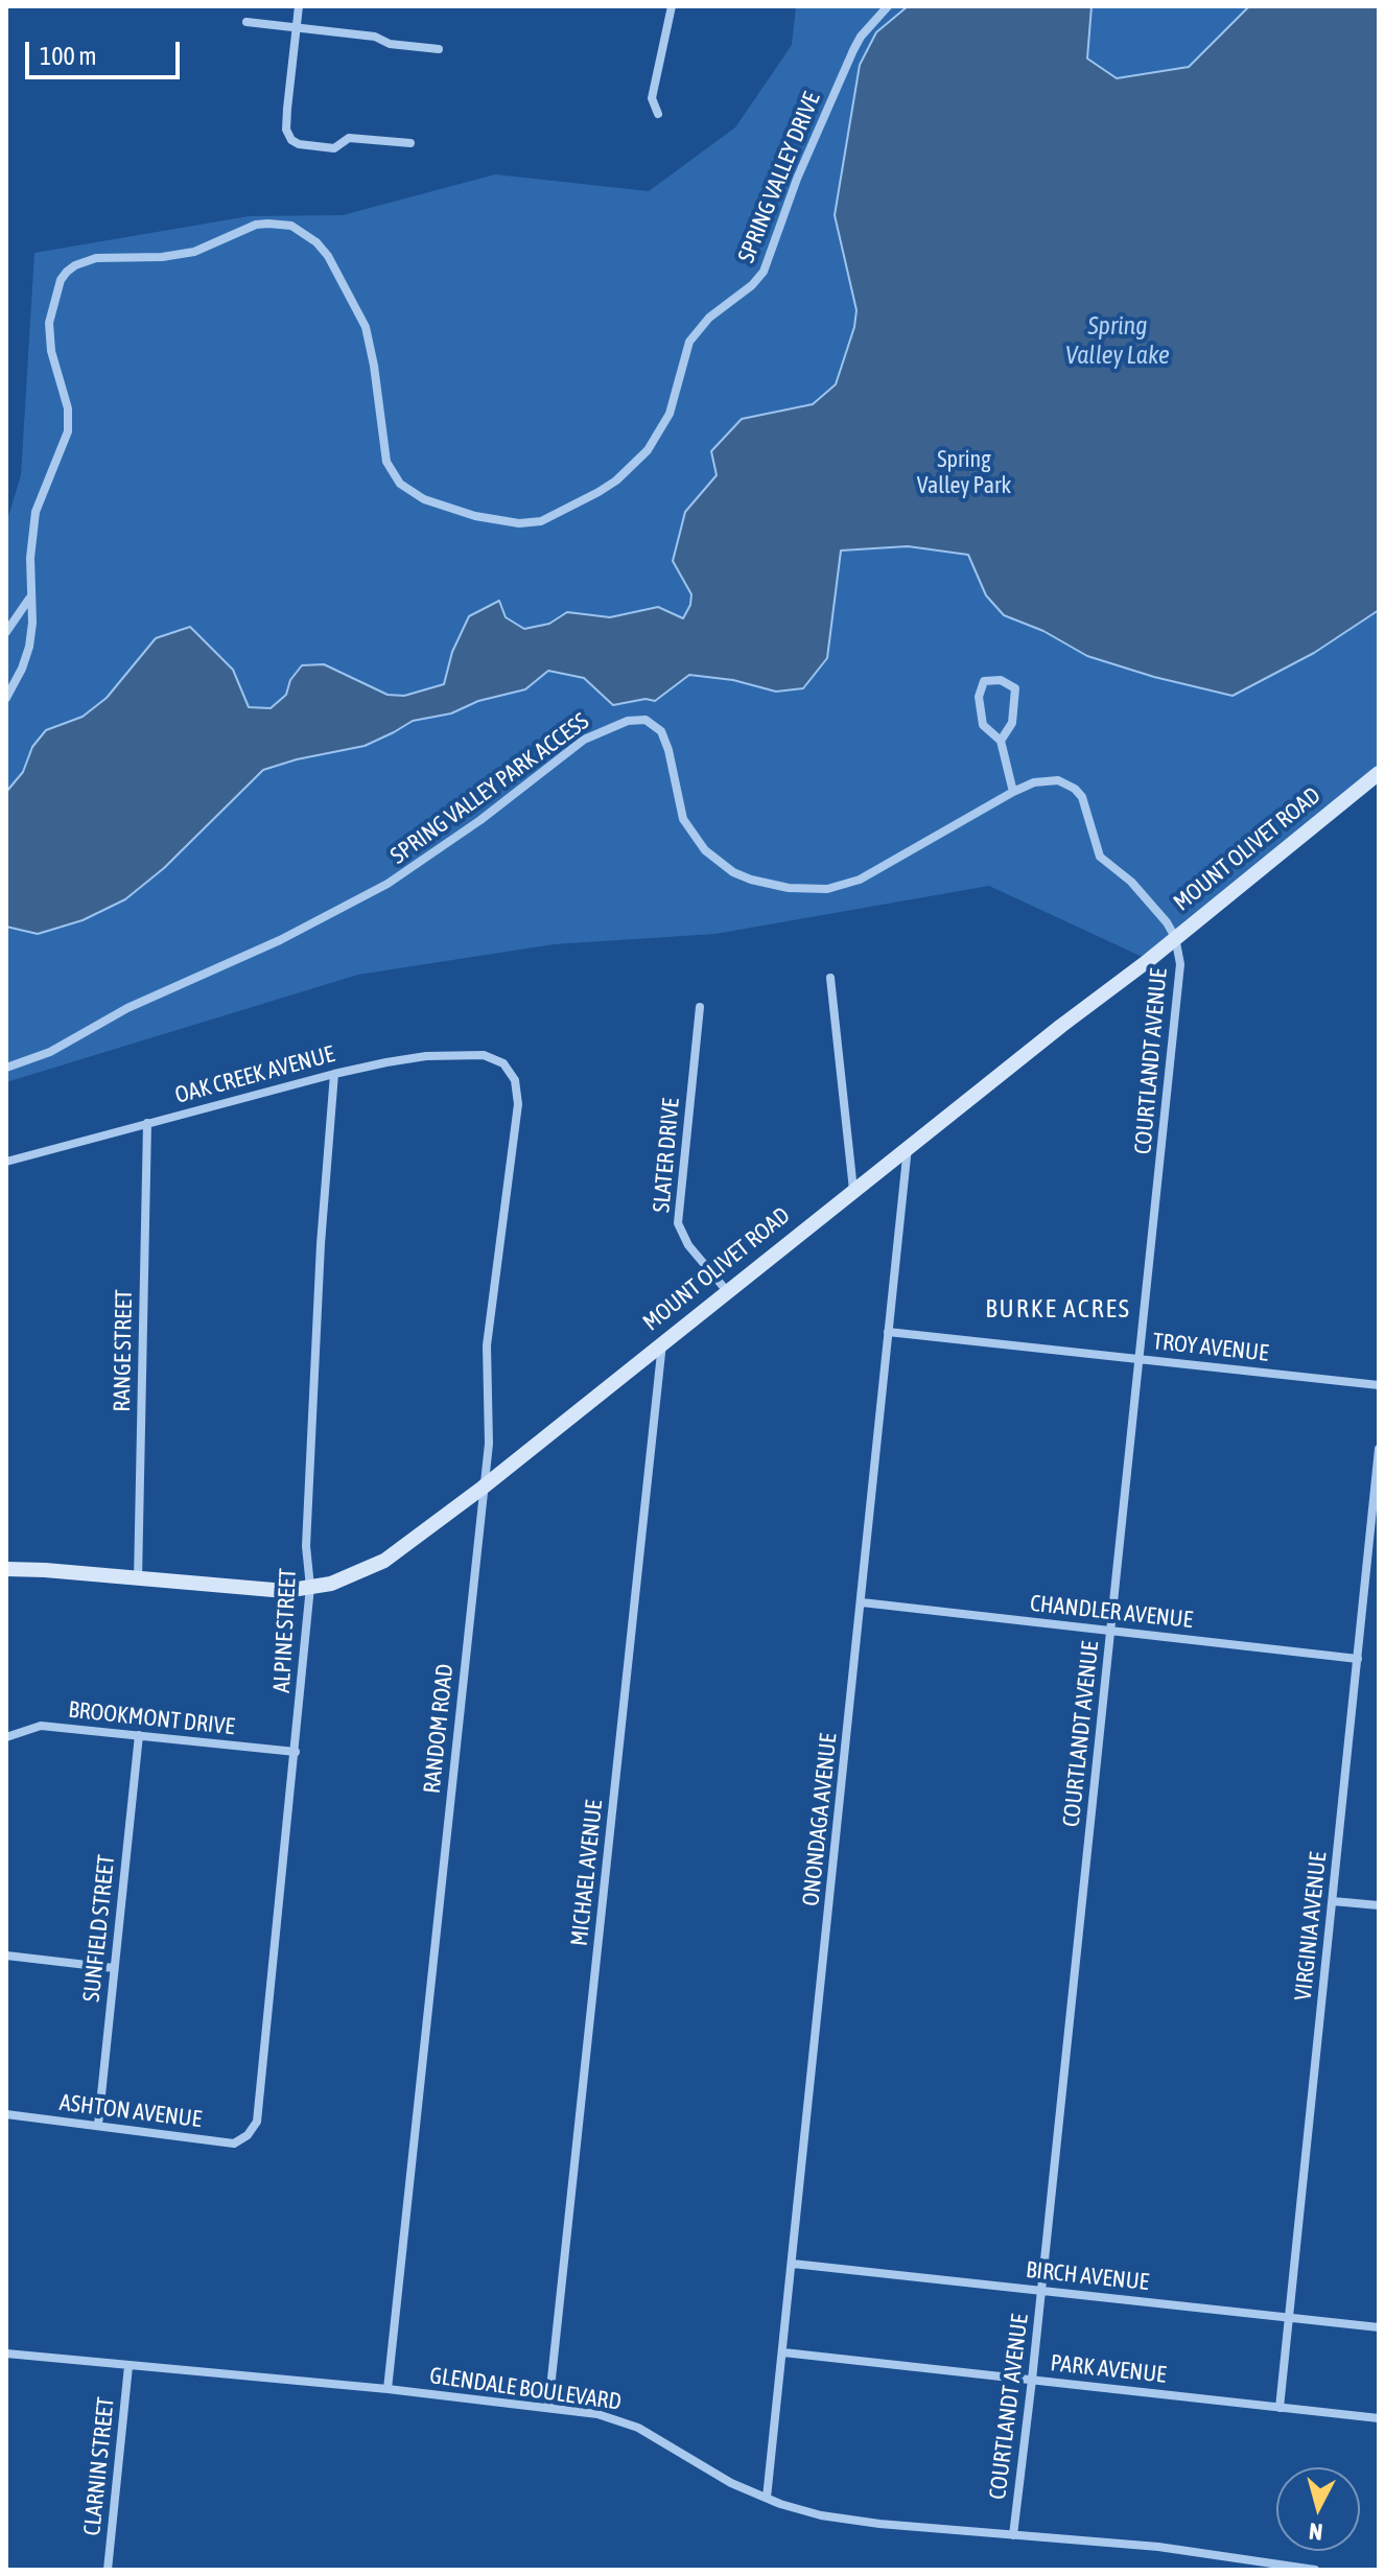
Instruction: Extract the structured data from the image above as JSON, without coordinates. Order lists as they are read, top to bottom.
{
  "streets": {
    "street": [
      "SPRING VALLEY DRIVE",
      "SPRING VALLEY PARK ACCESS",
      "MOUNT OLIVET ROAD",
      "COURTLANDT AVENUE",
      "OAK CREEK AVENUE",
      "SLATER DRIVE",
      "TROY AVENUE",
      "RANGE STREET",
      "CHANDLER AVENUE",
      "ALPINE STREET",
      "BROOKMONT DRIVE",
      "RANDOM ROAD",
      "ONONDAGA AVENUE",
      "MICHAEL AVENUE",
      "VIRGINIA AVENUE",
      "SUNFIELD STREET",
      "ASHTON AVENUE",
      "BIRCH AVENUE",
      "PARK AVENUE",
      "GLENDALE BOULEVARD",
      "CLARNIN STREET"
    ]
  },
  "crossings": [
    ["SPRING VALLEY PARK ACCESS", "MOUNT OLIVET ROAD"],
    ["SPRING VALLEY PARK ACCESS", "COURTLANDT AVENUE"],
    ["MOUNT OLIVET ROAD", "COURTLANDT AVENUE"],
    ["MOUNT OLIVET ROAD", "SLATER DRIVE"],
    ["MOUNT OLIVET ROAD", "RANGE STREET"],
    ["MOUNT OLIVET ROAD", "ALPINE STREET"],
    ["MOUNT OLIVET ROAD", "RANDOM ROAD"],
    ["MOUNT OLIVET ROAD", "ONONDAGA AVENUE"],
    ["MOUNT OLIVET ROAD", "MICHAEL AVENUE"],
    ["COURTLANDT AVENUE", "TROY AVENUE"],
    ["COURTLANDT AVENUE", "CHANDLER AVENUE"],
    ["COURTLANDT AVENUE", "BIRCH AVENUE"],
    ["COURTLANDT AVENUE", "PARK AVENUE"],
    ["COURTLANDT AVENUE", "GLENDALE BOULEVARD"],
    ["OAK CREEK AVENUE", "RANGE STREET"],
    ["OAK CREEK AVENUE", "ALPINE STREET"],
    ["OAK CREEK AVENUE", "RANDOM ROAD"],
    ["TROY AVENUE", "ONONDAGA AVENUE"],
    ["CHANDLER AVENUE", "ONONDAGA AVENUE"],
    ["CHANDLER AVENUE", "VIRGINIA AVENUE"],
    ["ALPINE STREET", "BROOKMONT DRIVE"],
    ["ALPINE STREET", "ASHTON AVENUE"],
    ["BROOKMONT DRIVE", "SUNFIELD STREET"],
    ["RANDOM ROAD", "GLENDALE BOULEVARD"],
    ["ONONDAGA AVENUE", "BIRCH AVENUE"],
    ["ONONDAGA AVENUE", "PARK AVENUE"],
    ["ONONDAGA AVENUE", "GLENDALE BOULEVARD"],
    ["MICHAEL AVENUE", "GLENDALE BOULEVARD"],
    ["VIRGINIA AVENUE", "BIRCH AVENUE"],
    ["VIRGINIA AVENUE", "PARK AVENUE"],
    ["SUNFIELD STREET", "ASHTON AVENUE"],
    ["GLENDALE BOULEVARD", "CLARNIN STREET"]
  ],
  "districts": ["BURKE ACRES"],
  "water": ["Spring Valley Lake"],
  "parks": ["Spring Valley Park"],
  "scale_bar": "100 m",
  "north": "bottom"
}
